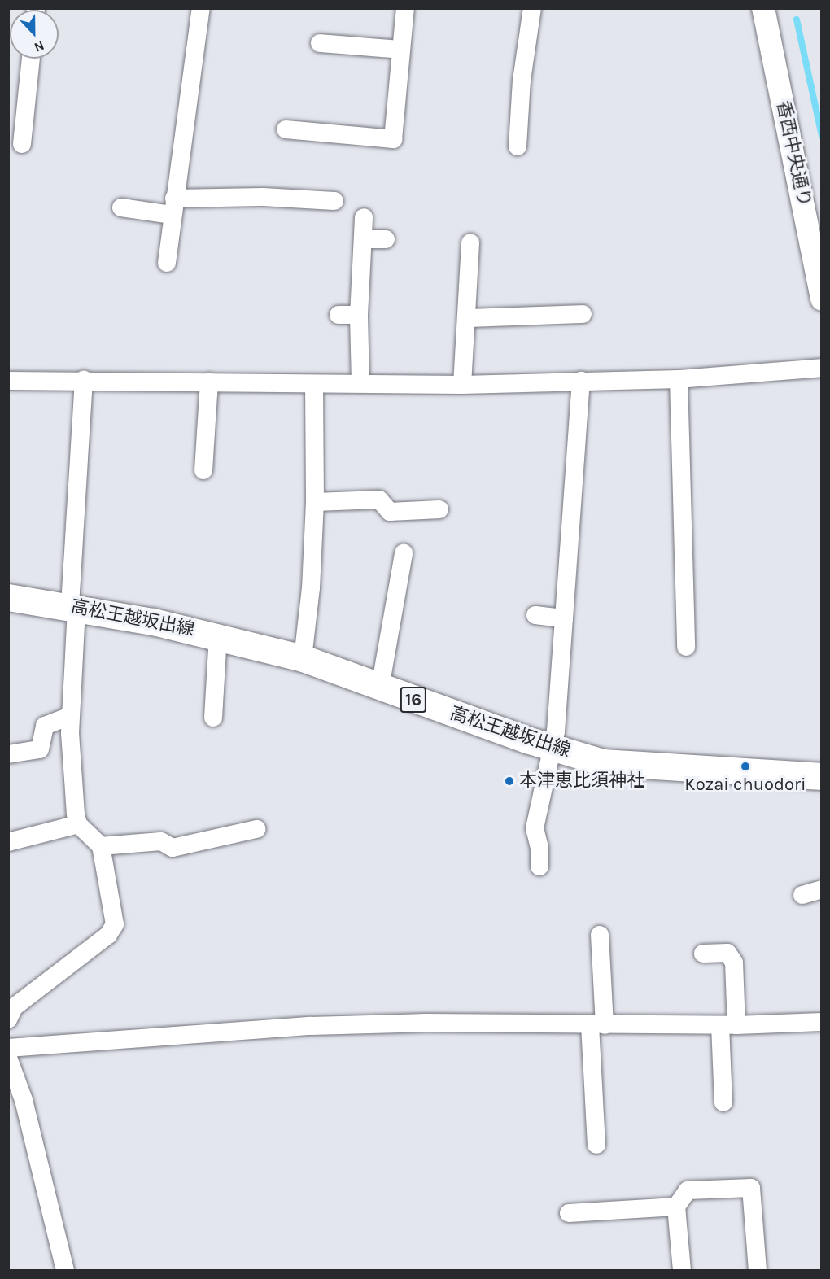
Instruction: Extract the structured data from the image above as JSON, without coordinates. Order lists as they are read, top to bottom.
{
  "streets": {
    "main road": ["高松王越坂出線", "16"],
    "street": ["香西中央通り"]
  },
  "places": ["Kozai chuodori", "本津恵比須神社"],
  "north": "bottom"
}
